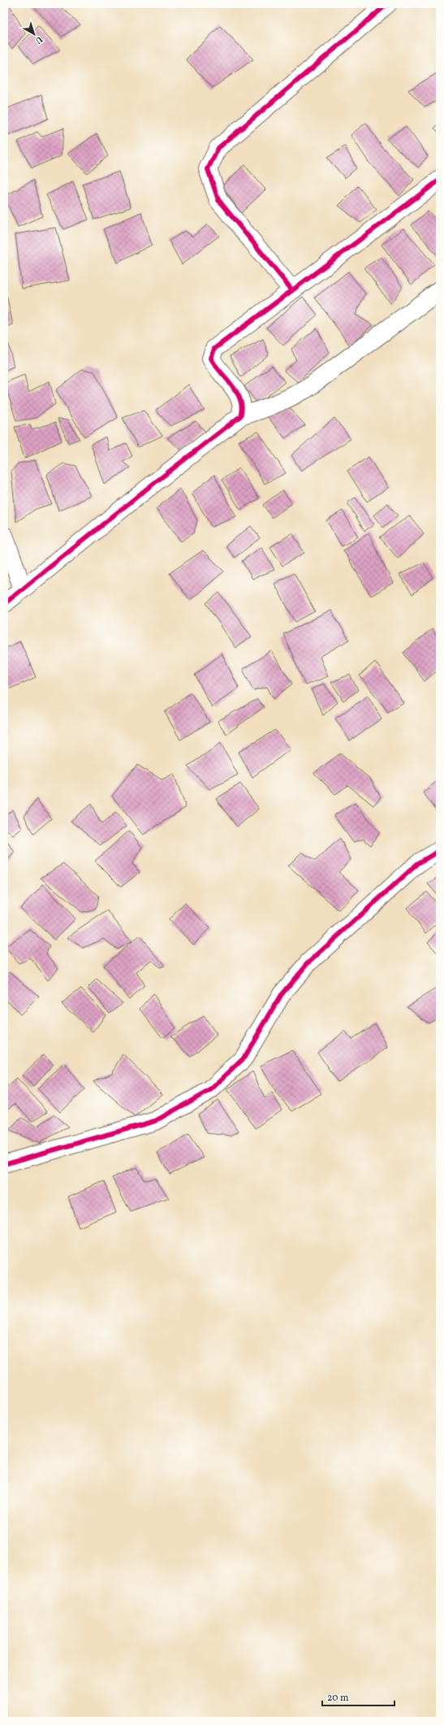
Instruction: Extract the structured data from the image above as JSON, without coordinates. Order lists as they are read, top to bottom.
{
  "scale_bar": "20 m",
  "north": "bottom right"
}
